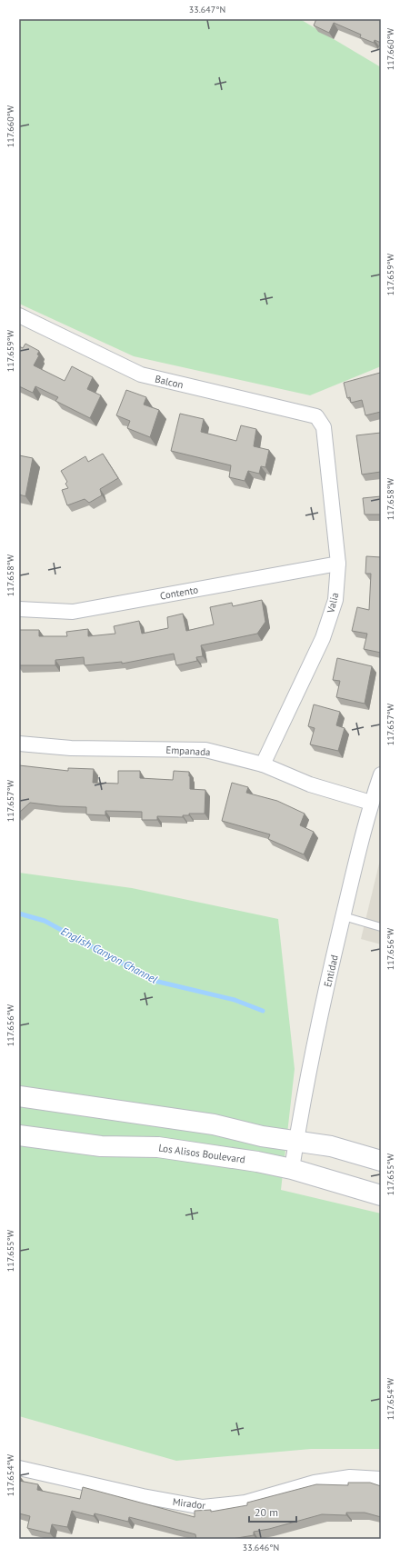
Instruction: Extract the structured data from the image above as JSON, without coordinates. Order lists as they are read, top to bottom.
{
  "streets": {
    "main road": ["Los Alisos Boulevard"],
    "street": [
      "Balcon",
      "Contento",
      "Valia",
      "Empanada",
      "Entidad",
      "Mirador"
    ]
  },
  "crossings": [
    ["Balcon", "Valia"],
    ["Contento", "Valia"],
    ["Valia", "Empanada"],
    ["Empanada", "Entidad"],
    ["Entidad", "Los Alisos Boulevard"]
  ],
  "water": ["English Canyon Channel"],
  "scale_bar": "20 m",
  "coordinates": [
    "33.647°N",
    "117.660°W",
    "117.659°W",
    "117.658°W",
    "117.657°W",
    "117.656°W",
    "117.655°W",
    "117.654°W",
    "33.646°N"
  ]
}
